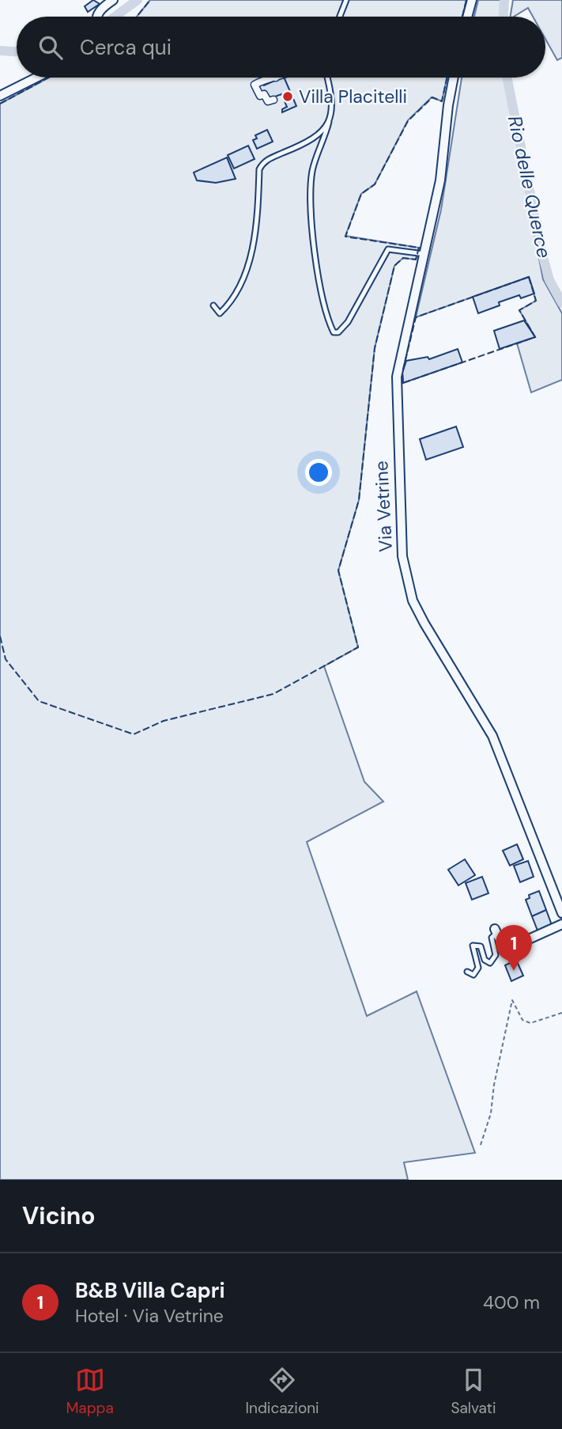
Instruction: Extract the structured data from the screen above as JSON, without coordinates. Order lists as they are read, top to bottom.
{
  "streets": {
    "street": ["Via Vetrine"]
  },
  "water": ["Rio delle Querce"],
  "places": ["Villa Placitelli"],
  "page": {
    "search": "Cerca qui",
    "pins": "1",
    "heading": "Vicino",
    "list": [
      {
        "mark": "1",
        "name": "B&B Villa Capri",
        "note": "Hotel · Via Vetrine",
        "value": "400 m"
      }
    ],
    "nav": ["Mappa", "Indicazioni", "Salvati"]
  }
}
